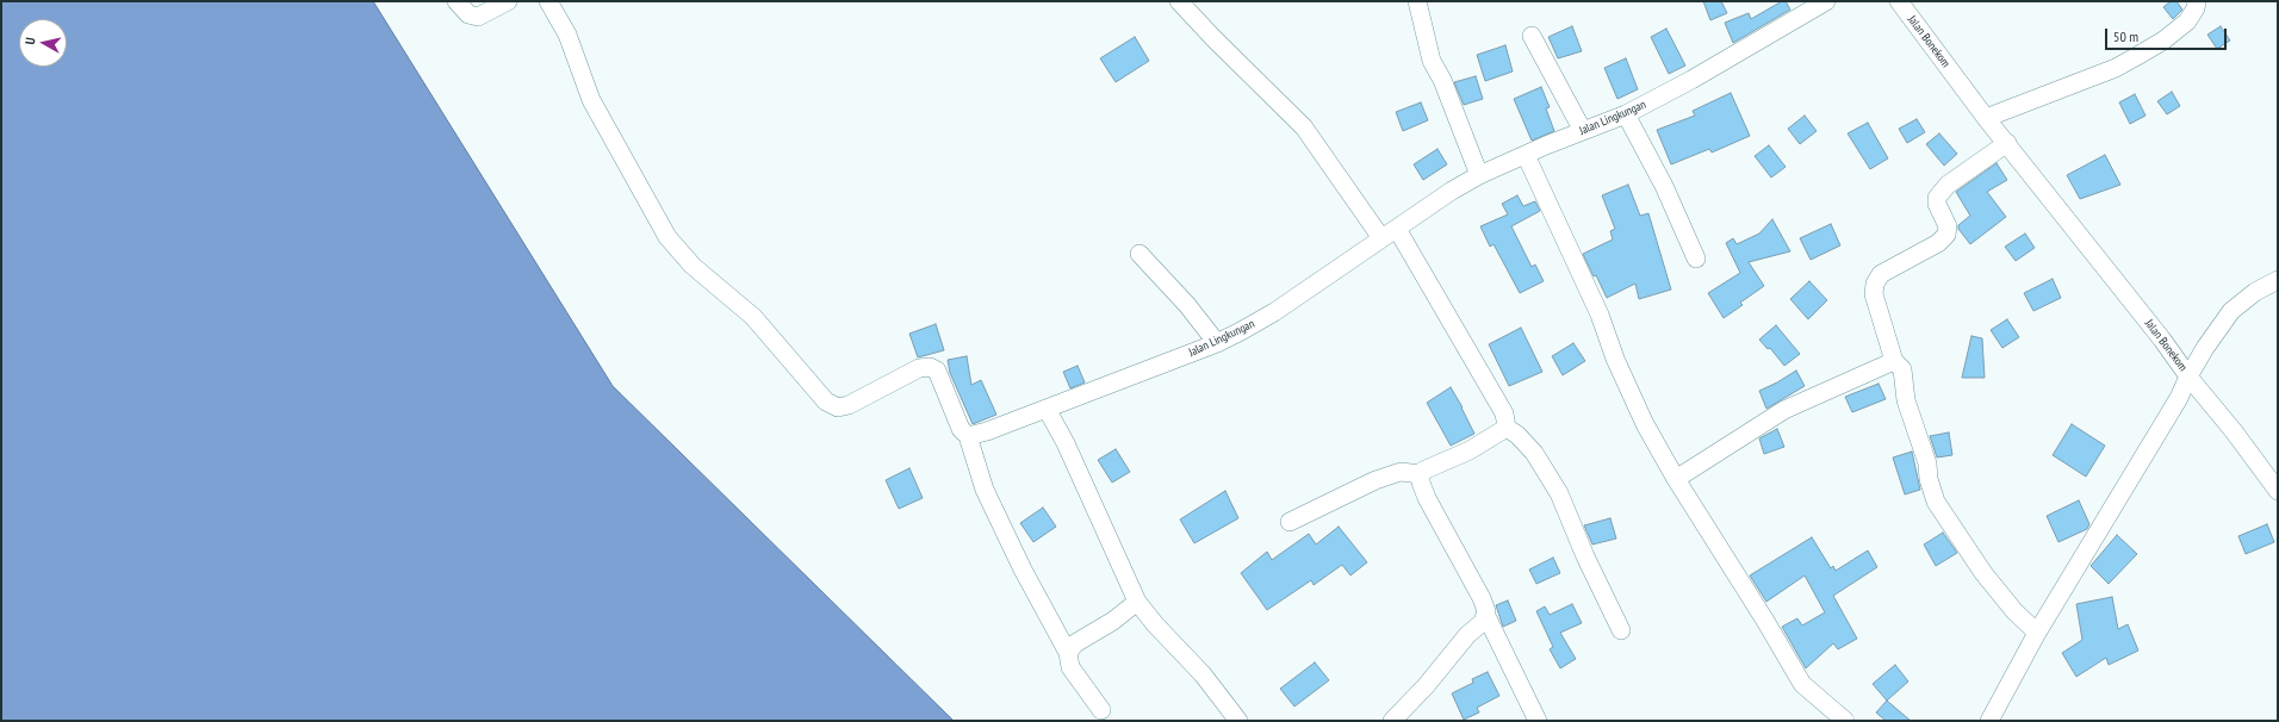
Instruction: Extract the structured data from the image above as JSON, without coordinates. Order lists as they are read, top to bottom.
{
  "streets": {
    "street": ["Jalan Bonekom", "Jalan Lingkungan"]
  },
  "scale_bar": "50 m",
  "north": "left"
}
